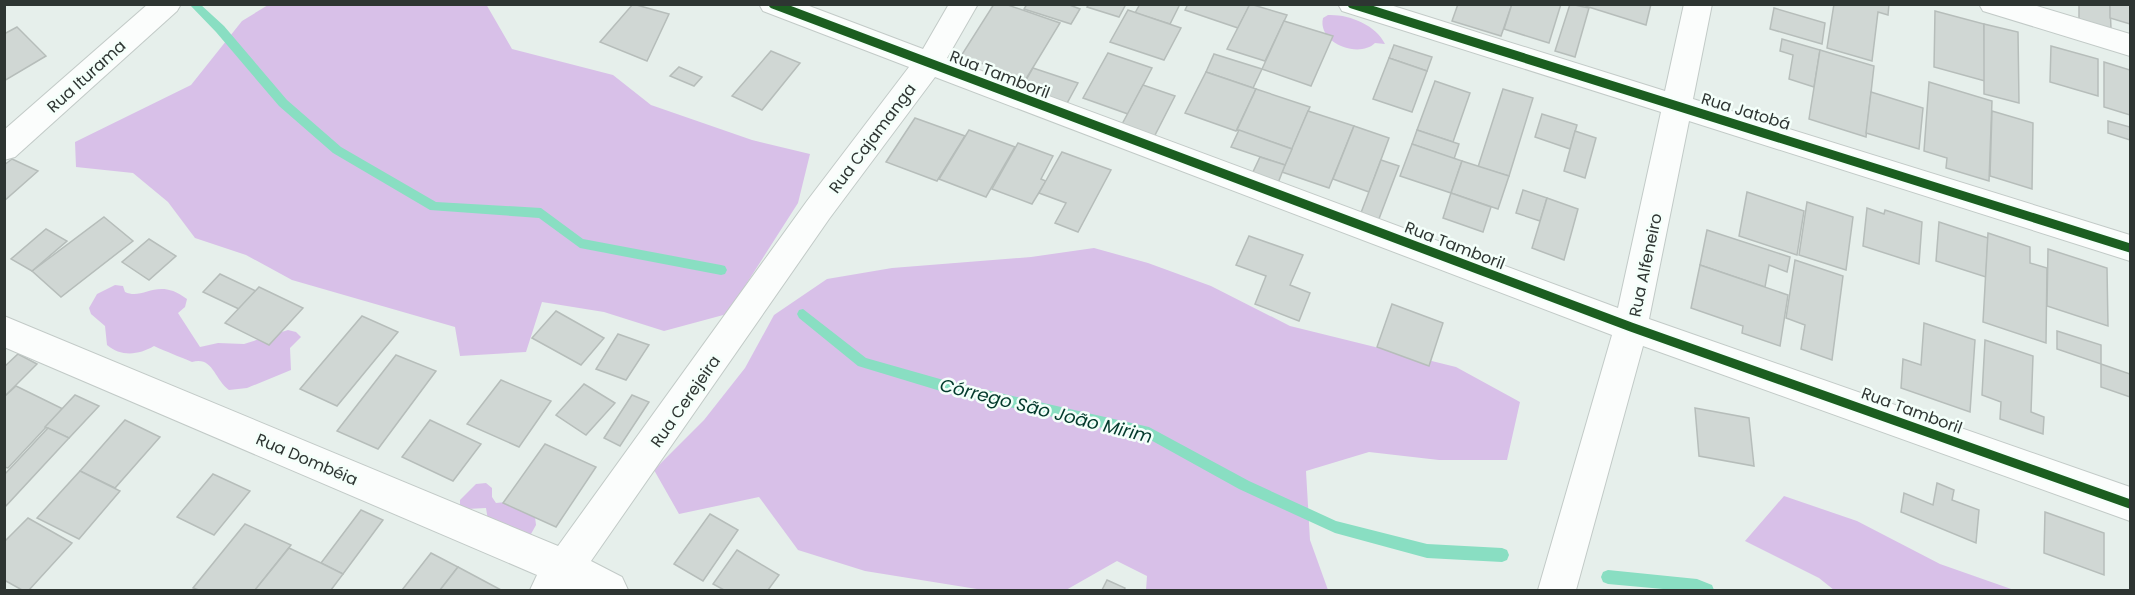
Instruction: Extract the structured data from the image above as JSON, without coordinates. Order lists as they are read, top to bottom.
{
  "streets": {
    "street": [
      "Rua Tamboril",
      "Rua Iturama",
      "Rua Jatobá",
      "Rua Cajamanga",
      "Rua Alfeneiro",
      "Rua Cerejeira",
      "Rua Dombéia"
    ]
  },
  "crossings": [
    ["Rua Tamboril", "Rua Cajamanga"],
    ["Rua Tamboril", "Rua Alfeneiro"],
    ["Rua Jatobá", "Rua Alfeneiro"],
    ["Rua Cajamanga", "Rua Cerejeira"],
    ["Rua Cerejeira", "Rua Dombéia"]
  ],
  "water": ["Córrego São João Mirim"]
}
